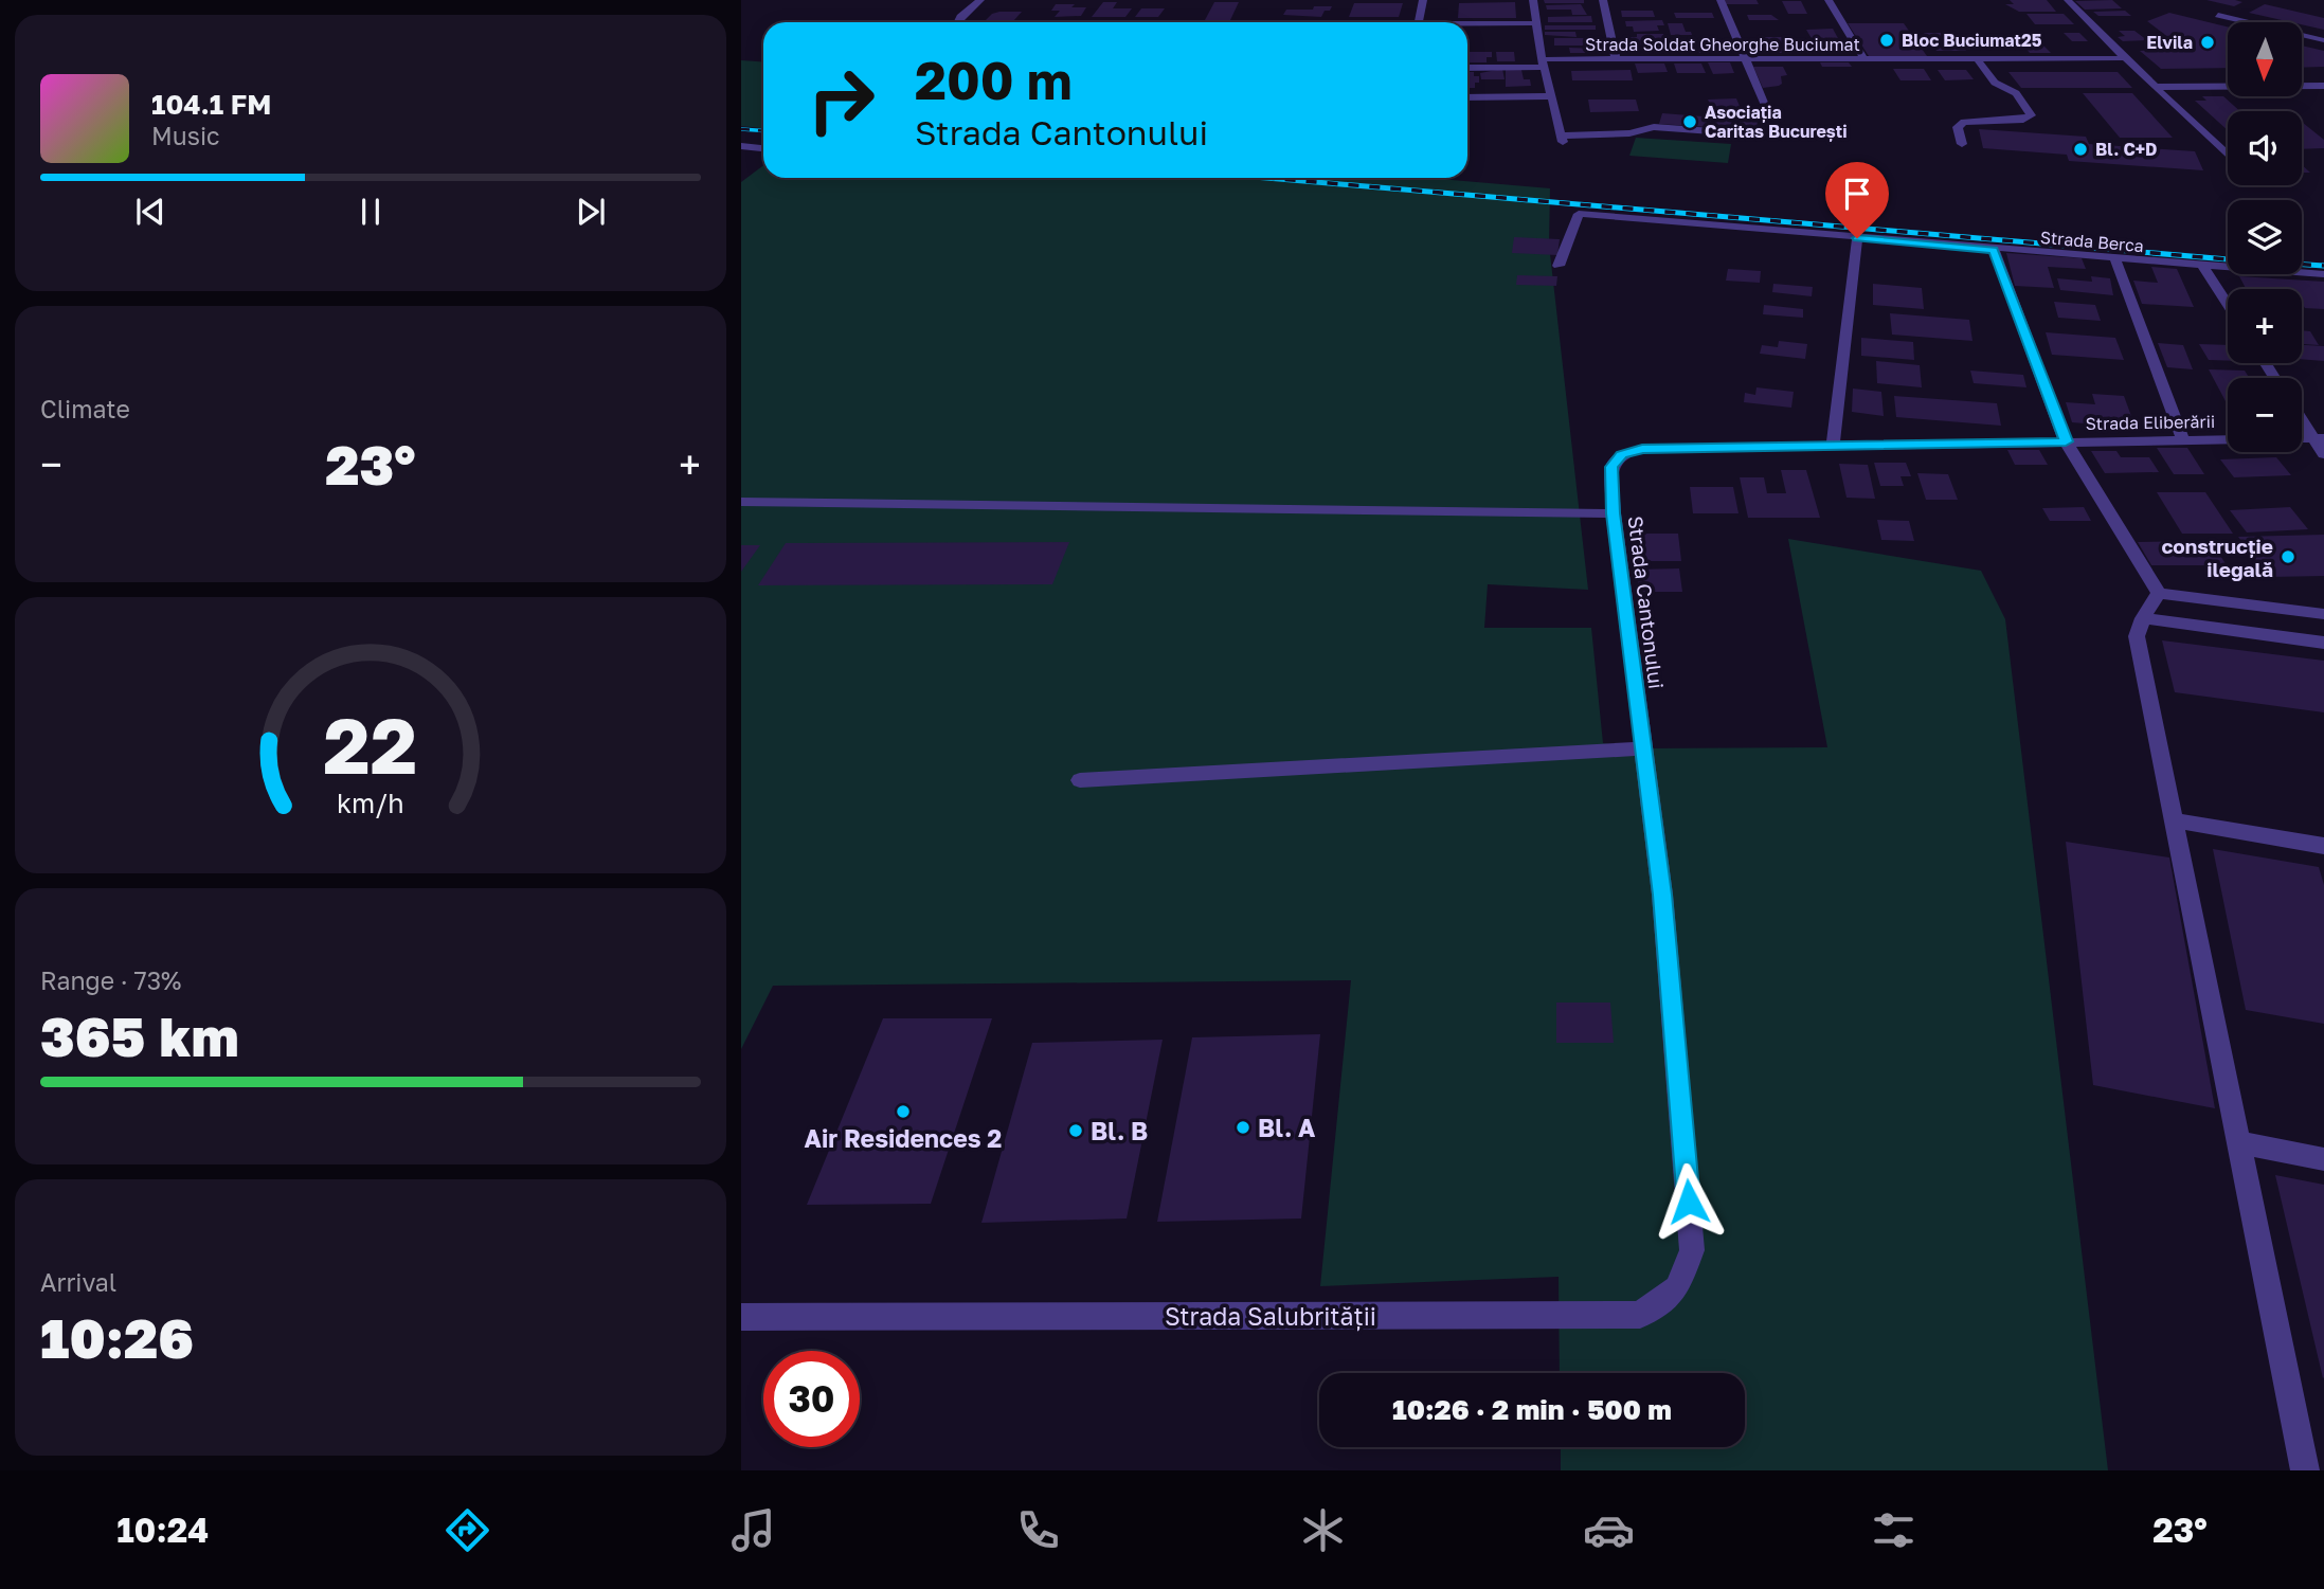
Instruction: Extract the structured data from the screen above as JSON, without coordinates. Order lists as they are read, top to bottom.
{
  "streets": {
    "street": [
      "Strada Soldat Gheorghe Buciumat",
      "Strada Berca",
      "Strada Eliberării",
      "Strada Cantonului",
      "Strada Salubrității"
    ]
  },
  "crossings": [
    ["Strada Eliberării", "Strada Cantonului"],
    ["Strada Cantonului", "Strada Salubrității"]
  ],
  "places": [
    "Bloc Buciumat25",
    "Elvila",
    "Asociația Caritas București",
    "Bl. C+D",
    "construcție ilegală",
    "Air Residences 2",
    "Bl. A",
    "Bl. B"
  ],
  "north": "bottom",
  "page": {
    "map_buttons": ["+", "−"],
    "turn": ["200 m", "Strada Cantonului"],
    "song": ["104.1 FM", "Music"],
    "tile": [
      "Climate",
      ["Range · 73%", "365 km"],
      ["Arrival", "10:26"]
    ],
    "heat": ["−", "23°", "+"],
    "limit": "30",
    "trip": "10:26 · 2 min · 500 m",
    "tabs": ["10:24", "23°"],
    "gauge": ["22", "km/h"]
  }
}
